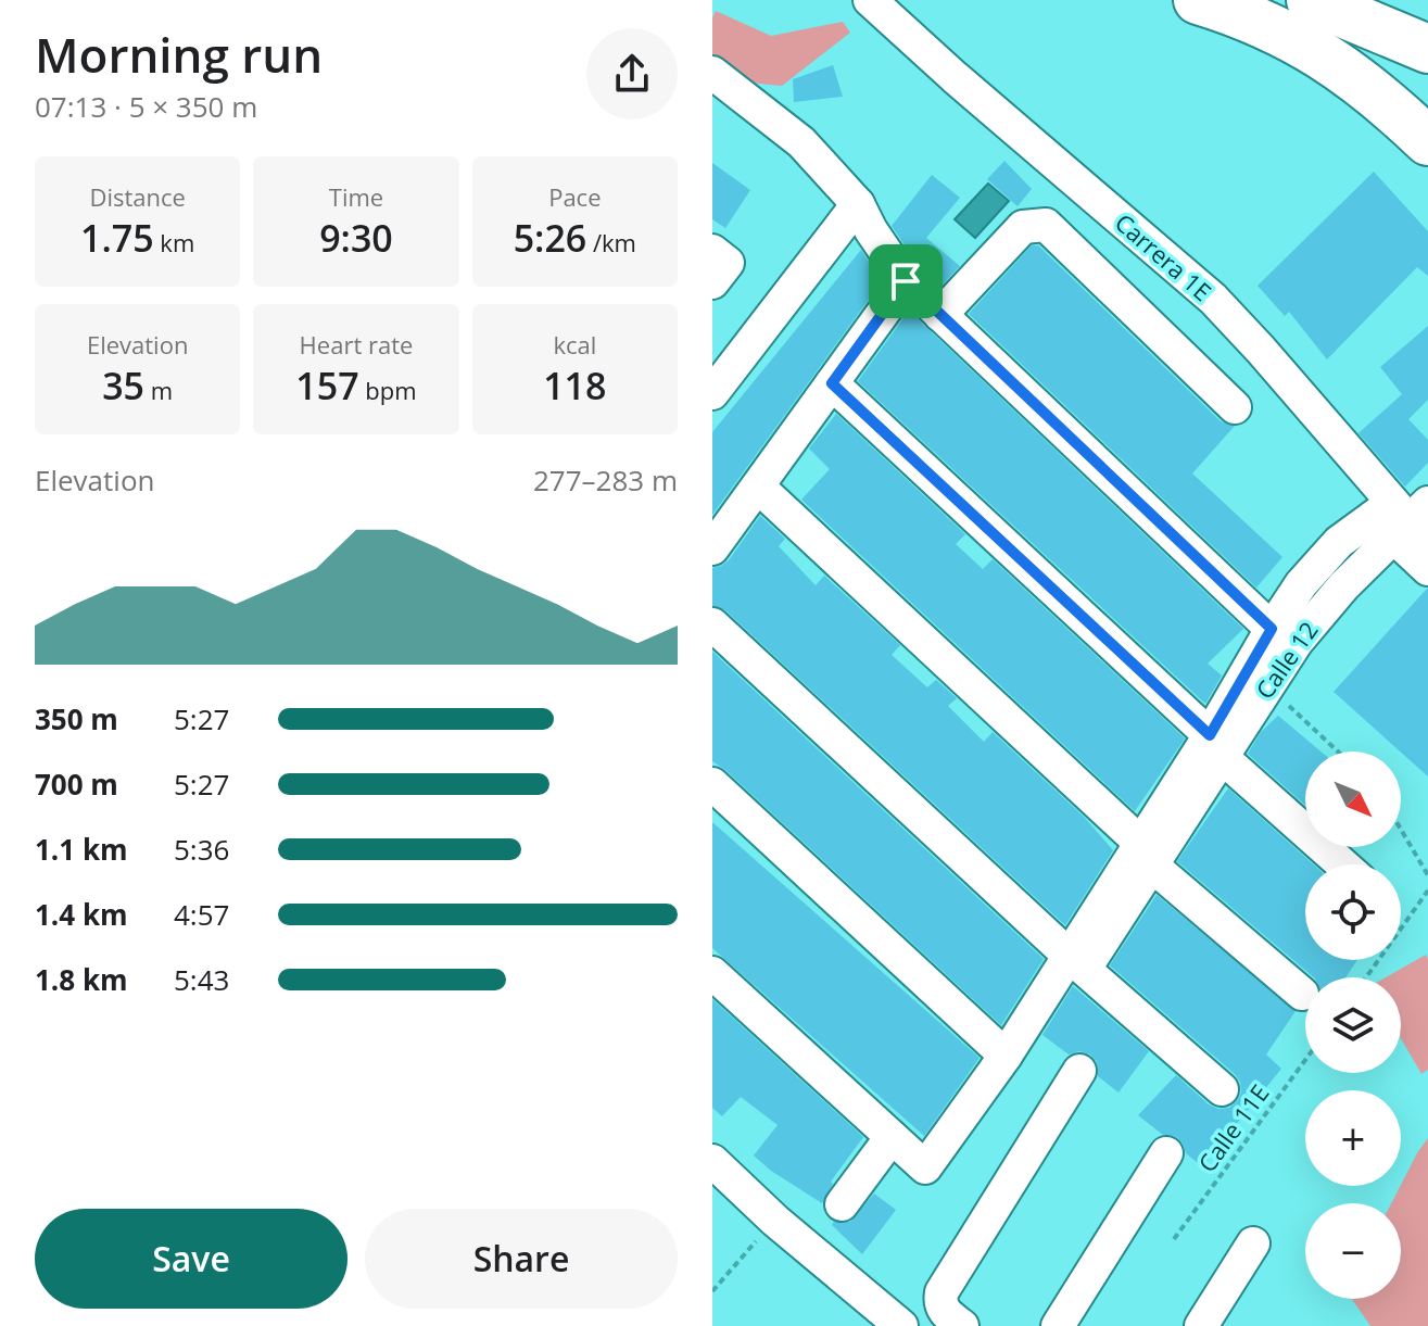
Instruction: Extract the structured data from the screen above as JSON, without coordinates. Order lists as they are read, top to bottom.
{
  "streets": {
    "street": ["Carrera 1E", "Calle 12"],
    "path": ["Calle 11E"]
  },
  "crossings": [
    ["Carrera 1E", "Calle 12"]
  ],
  "north": "bottom right",
  "page": {
    "heading": ["Morning run", "07:13 · 5 × 350 m"],
    "stats": [
      ["Distance", "1.75 km"],
      ["Time", "9:30"],
      ["Pace", "5:26 /km"],
      ["Elevation", "35 m"],
      ["Heart rate", "157 bpm"],
      ["kcal", "118"]
    ],
    "chart": ["Elevation", "277–283 m"],
    "list": [
      {
        "name": "350 m",
        "note": "5:27"
      },
      {
        "name": "700 m",
        "note": "5:27"
      },
      {
        "name": "1.1 km",
        "note": "5:36"
      },
      {
        "name": "1.4 km",
        "note": "4:57"
      },
      {
        "name": "1.8 km",
        "note": "5:43"
      }
    ],
    "map_buttons": ["+", "−"],
    "buttons": ["Save", "Share"]
  }
}
